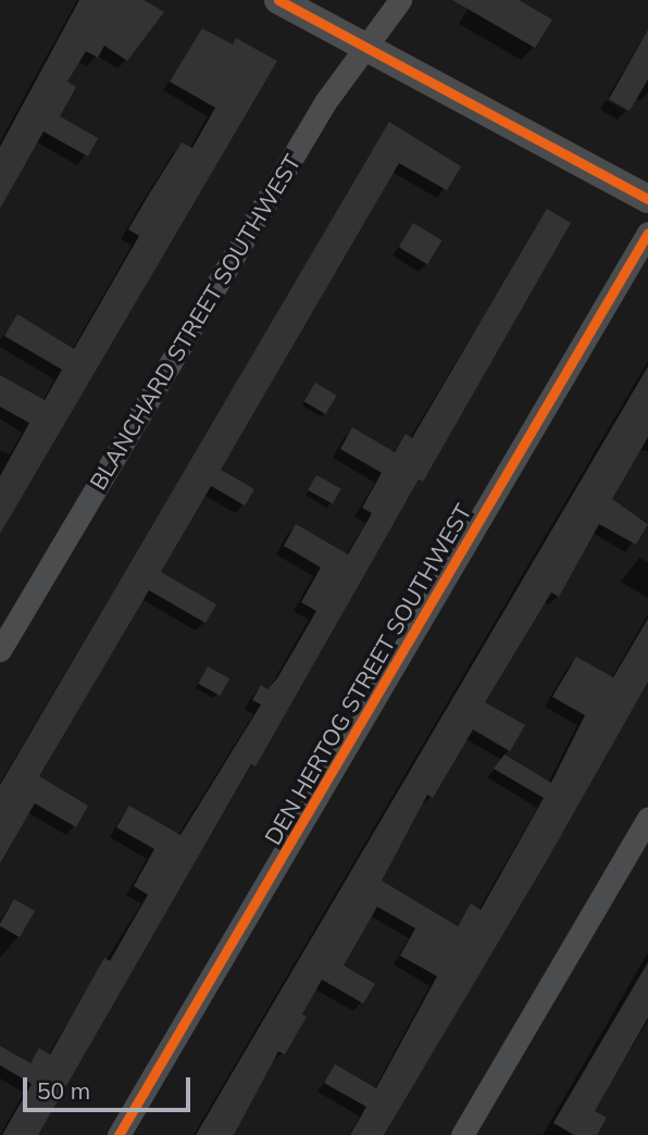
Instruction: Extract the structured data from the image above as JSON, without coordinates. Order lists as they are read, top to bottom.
{
  "streets": {
    "street": ["BLANCHARD STREET SOUTHWEST", "DEN HERTOG STREET SOUTHWEST"]
  },
  "scale_bar": "50 m"
}
